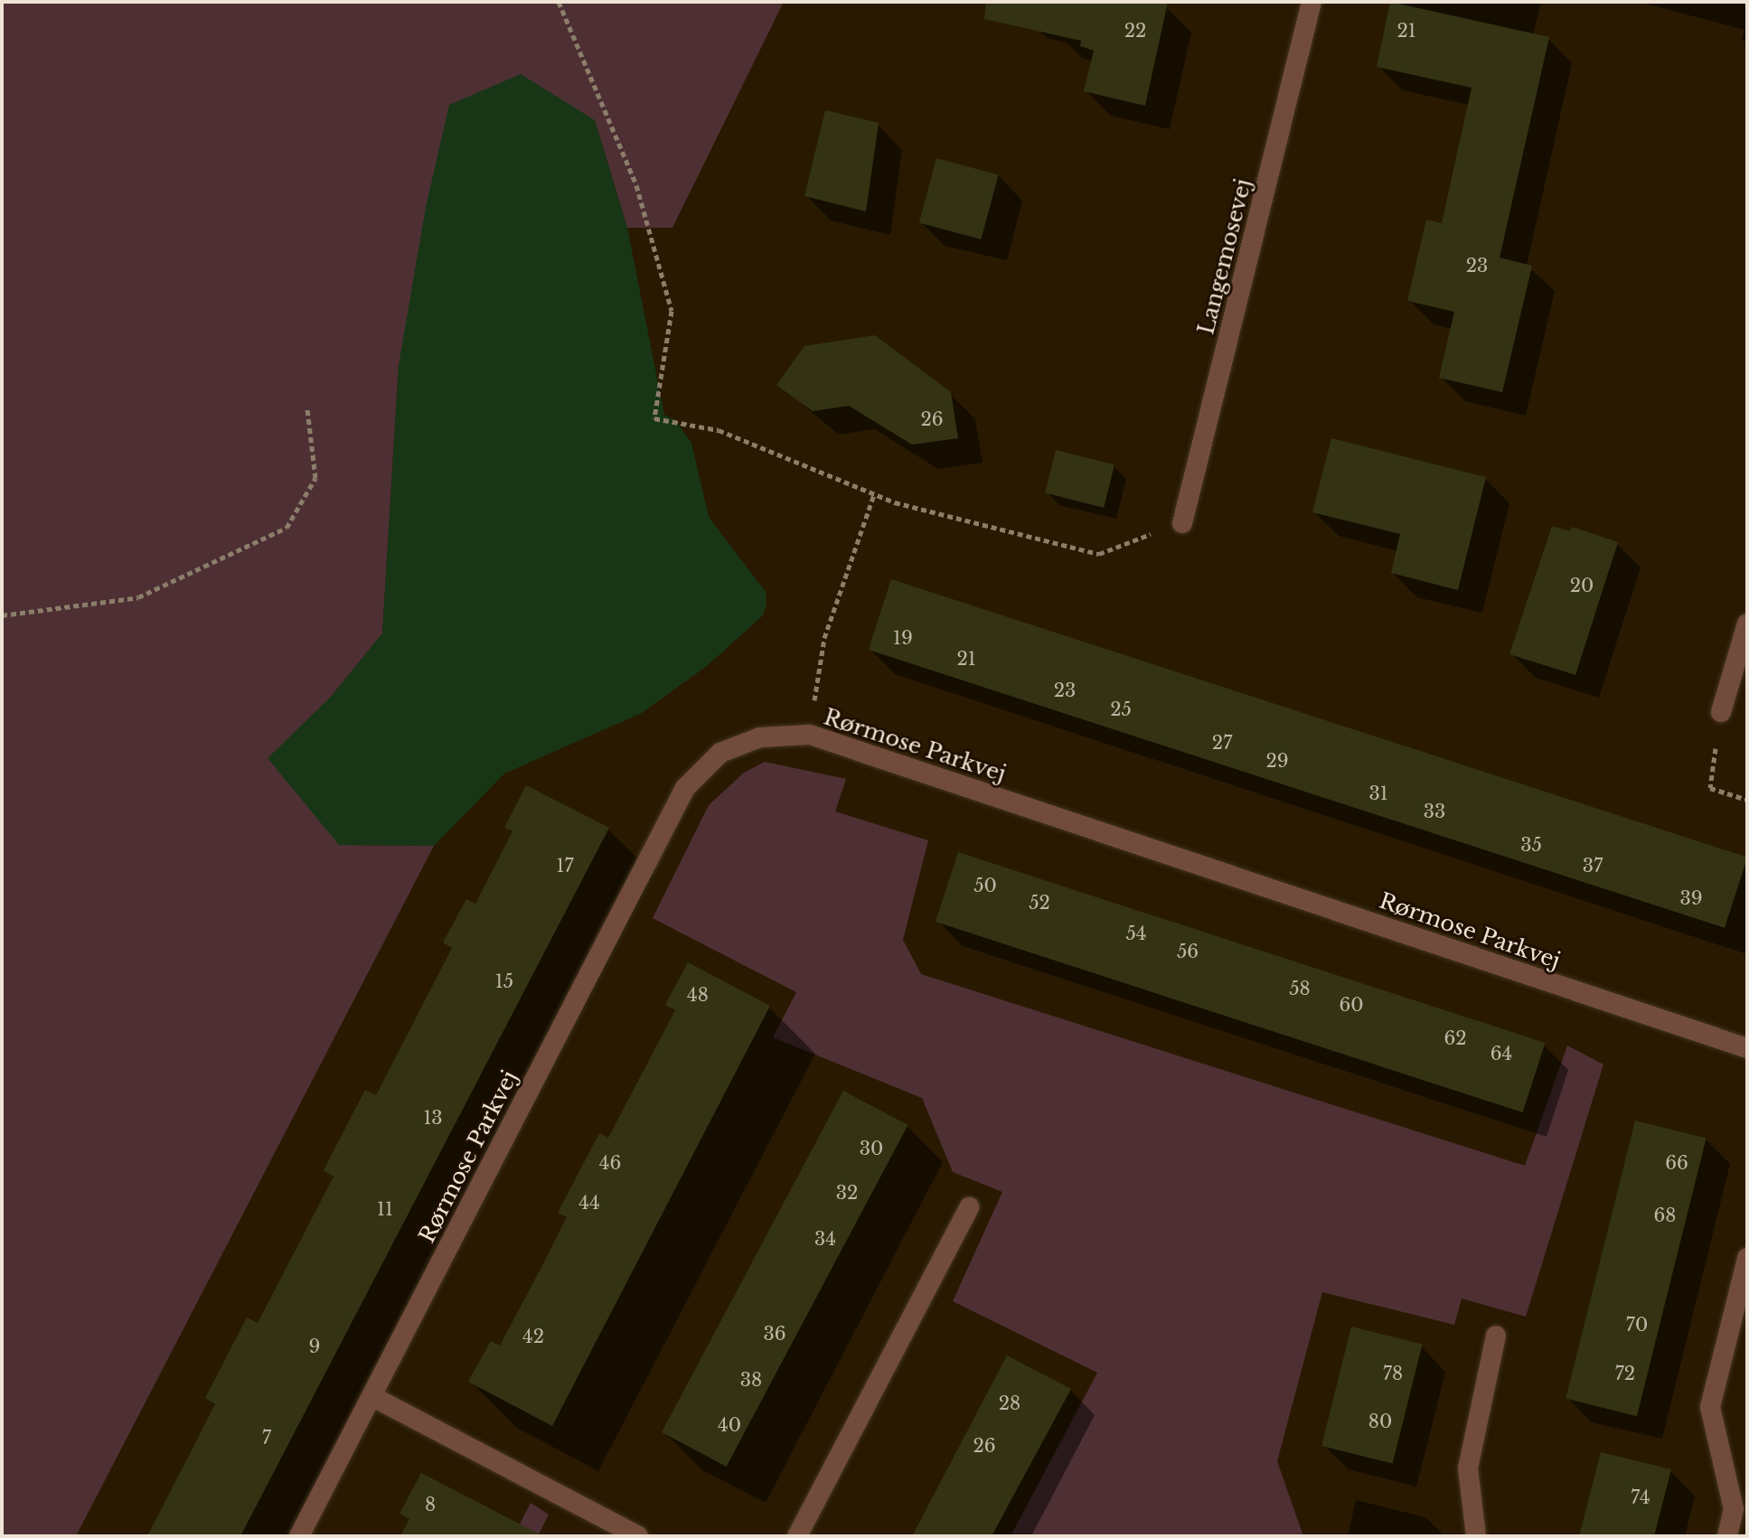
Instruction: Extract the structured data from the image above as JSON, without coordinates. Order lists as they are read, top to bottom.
{
  "streets": {
    "street": ["Langemosevej", "Rørmose Parkvej"]
  },
  "house_numbers": [
    "22",
    "21",
    "23",
    "26",
    "20",
    "19",
    "21",
    "23",
    "25",
    "27",
    "29",
    "31",
    "33",
    "35",
    "17",
    "37",
    "50",
    "39",
    "52",
    "54",
    "56",
    "15",
    "58",
    "48",
    "60",
    "62",
    "64",
    "13",
    "30",
    "46",
    "66",
    "32",
    "44",
    "11",
    "68",
    "34",
    "70",
    "36",
    "42",
    "9",
    "78",
    "72",
    "38",
    "28",
    "80",
    "40",
    "7",
    "26",
    "74",
    "8"
  ]
}
